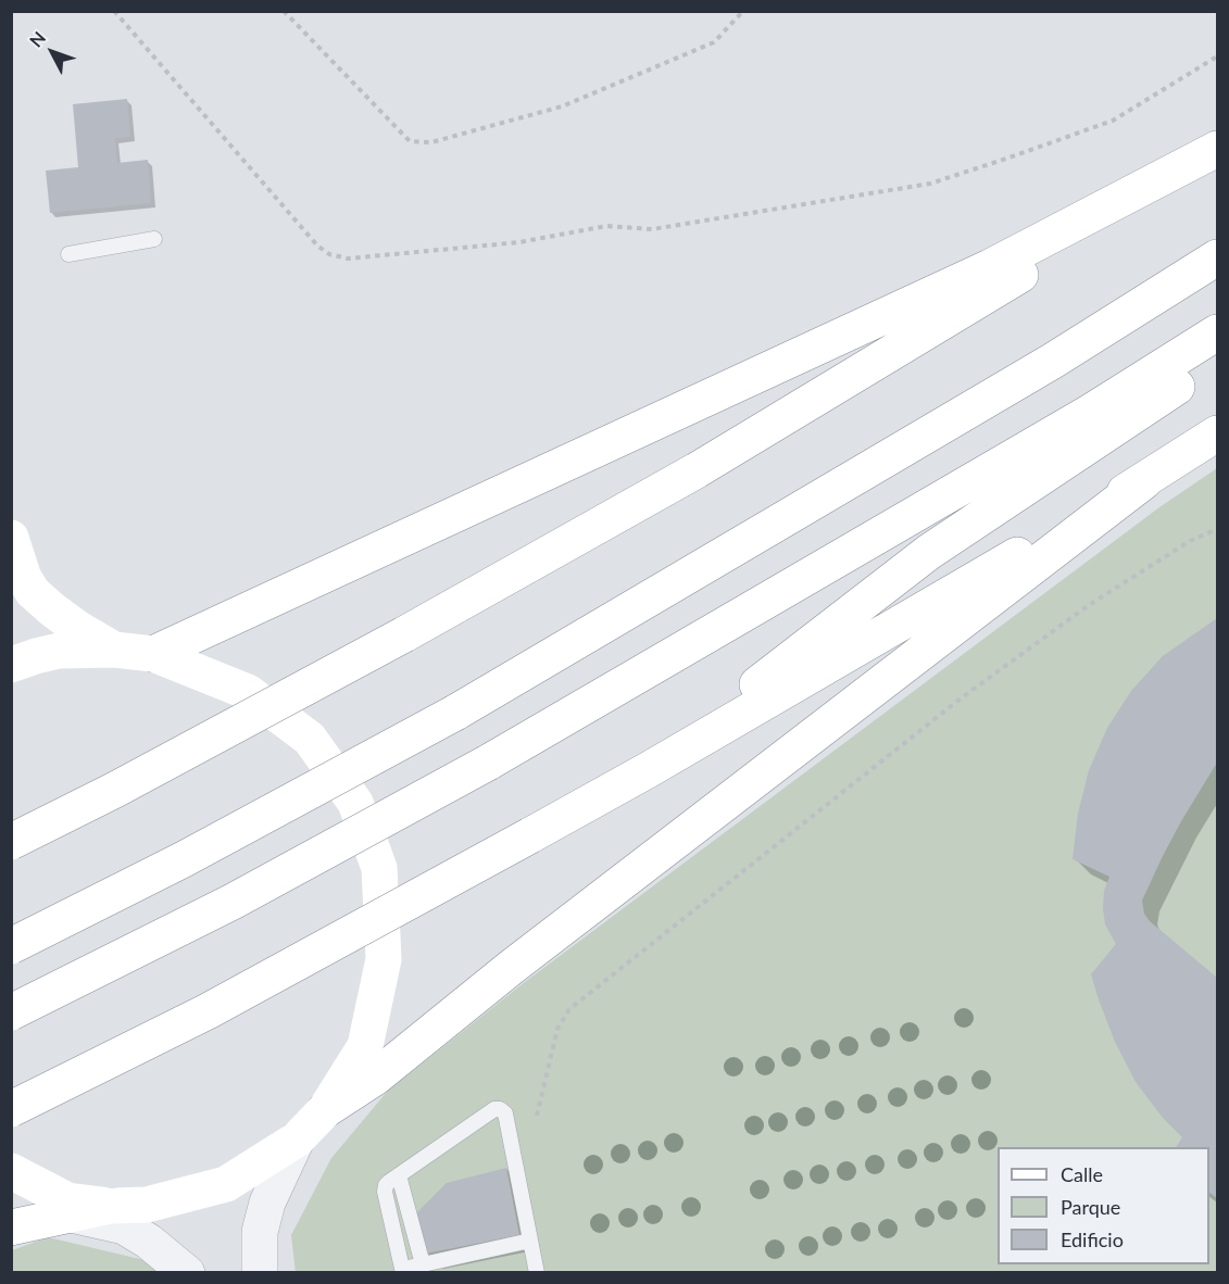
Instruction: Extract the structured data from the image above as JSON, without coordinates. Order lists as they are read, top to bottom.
{
  "legend": ["Calle", "Parque", "Edificio"],
  "north": "top left"
}
